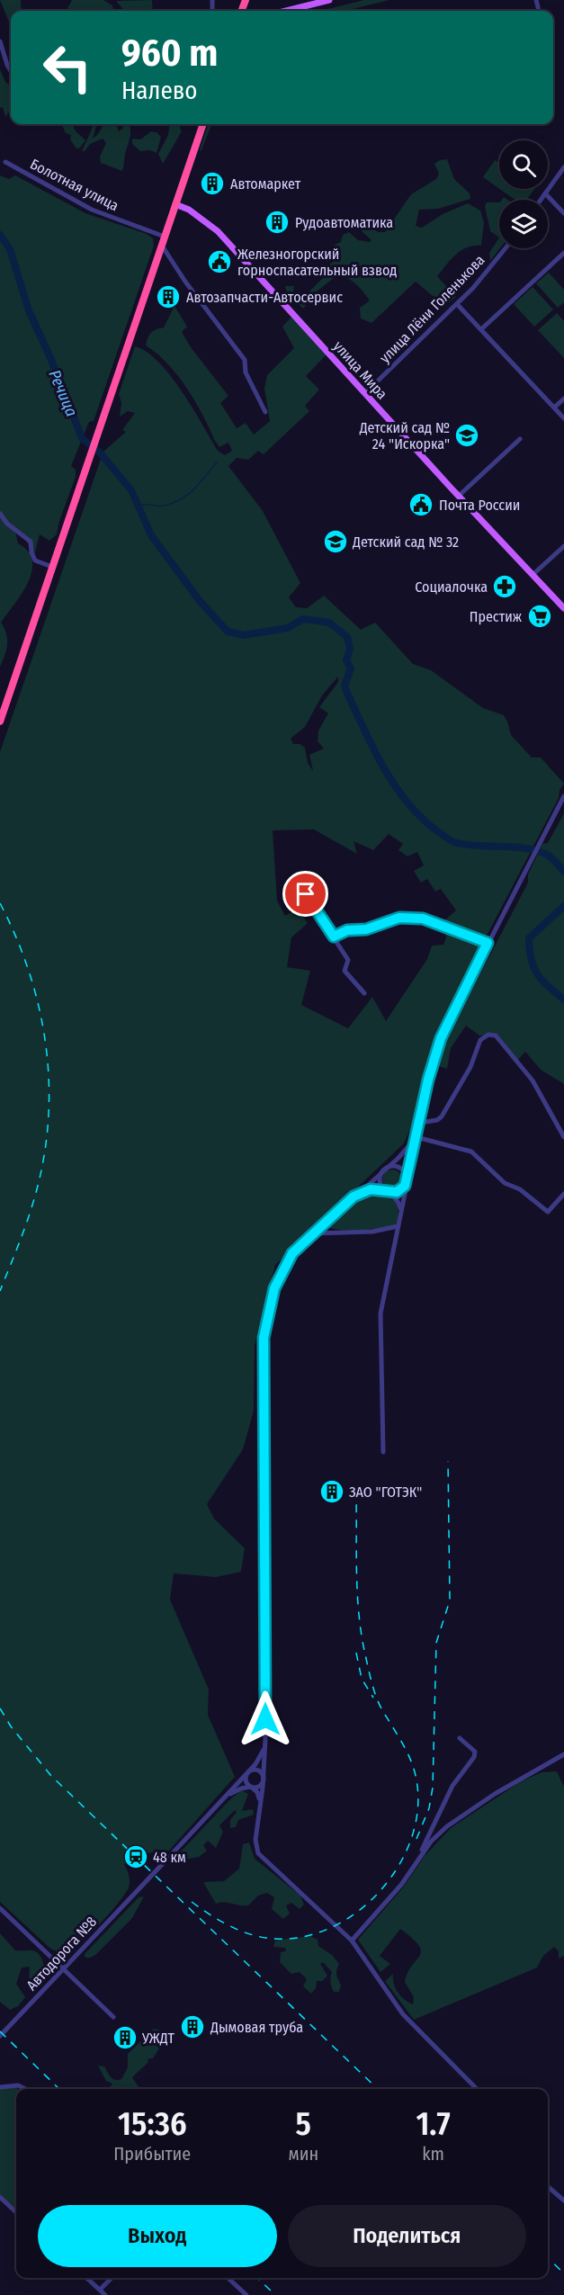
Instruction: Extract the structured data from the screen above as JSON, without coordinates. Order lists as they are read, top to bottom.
{
  "streets": {
    "main road": ["улица Мира"],
    "street": ["Болотная улица", "улица Лёни Голенькова", "Автодорога №8"]
  },
  "crossings": [
    ["улица Лёни Голенькова", "улица Мира"]
  ],
  "water": ["Речица"],
  "places": {
    "building": [
      "Автомаркет",
      "Рудоавтоматика",
      "Автозапчасти-Автосервис",
      "ЗАО \"ГОТЭК\"",
      "Дымовая труба",
      "УЖДТ"
    ],
    "public building": ["Железногорский горноспасательный взвод", "Почта России"],
    "school or university": ["Детский сад № 24 \"Искорка\"", "Детский сад № 32"],
    "pharmacy": ["Социалочка"],
    "supermarket": ["Престиж"],
    "station": ["48 км"]
  },
  "page": {
    "turn": ["960 m", "Налево"],
    "eta": [
      "15:36",
      "Прибытие",
      "5",
      "мин",
      "1.7",
      "km"
    ],
    "buttons": ["Выход", "Поделиться"]
  }
}
